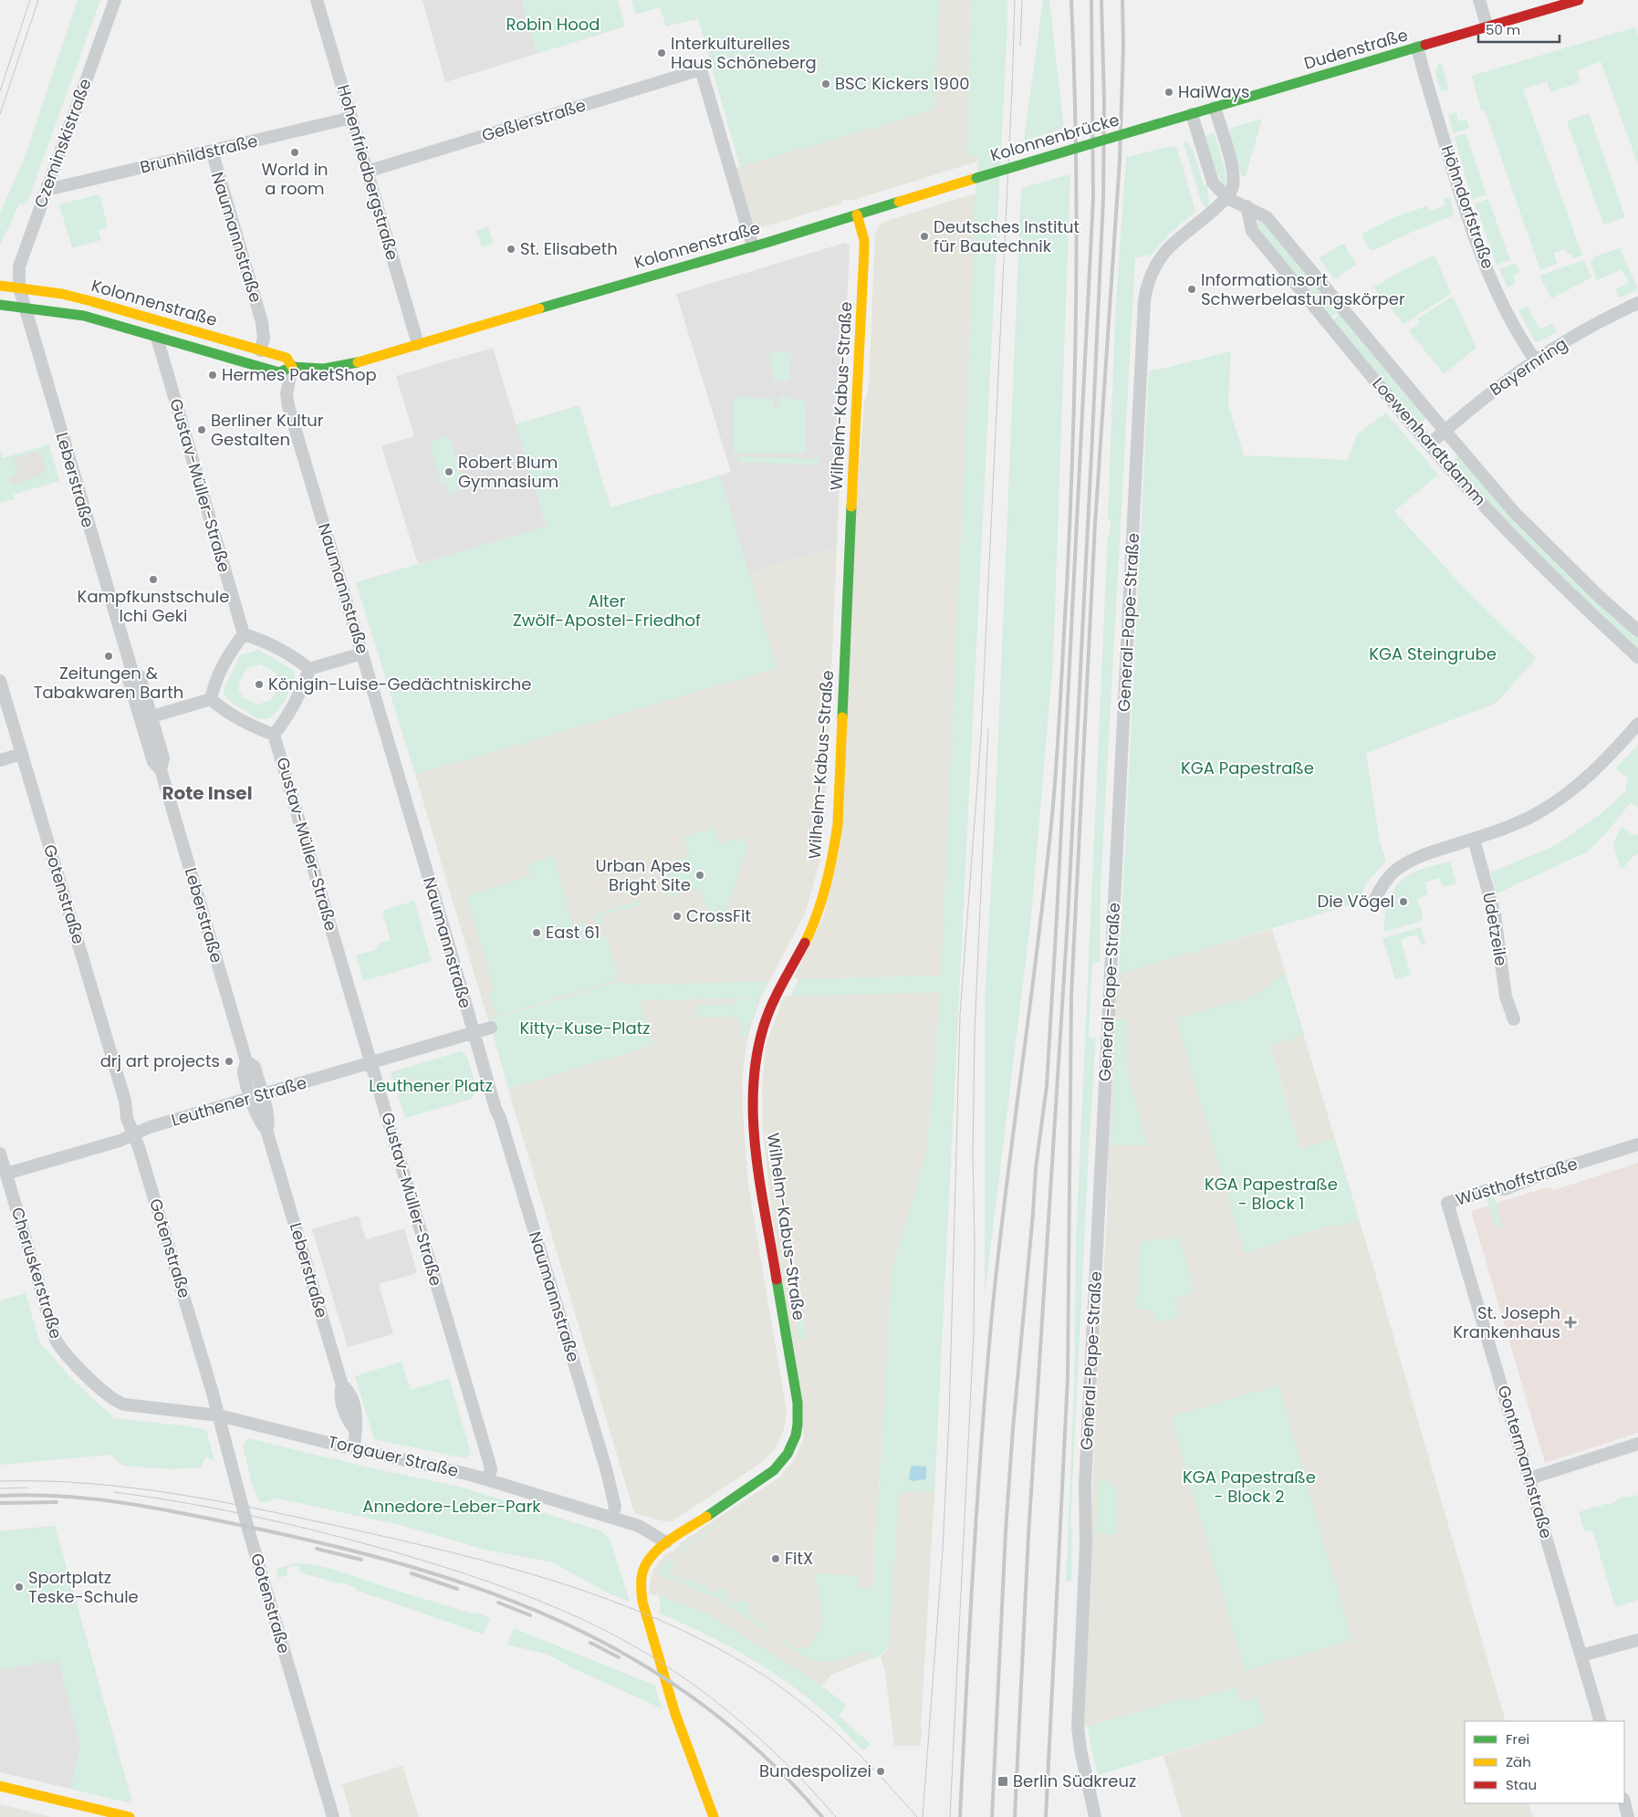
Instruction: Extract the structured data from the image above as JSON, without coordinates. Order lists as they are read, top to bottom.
{
  "streets": {
    "main road": [
      "Dudenstraße",
      "Kolonnenbrücke",
      "Kolonnenstraße",
      "Wilhelm-Kabus-Straße"
    ],
    "street": [
      "Geßlerstraße",
      "Czeminskistraße",
      "Brunhildstraße",
      "Hohenfriedbergstraße",
      "Höhndorfstraße",
      "Naumannstraße",
      "Bayernring",
      "Loewenhardtdamm",
      "Leberstraße",
      "Gustav-Müller-Straße",
      "General-Pape-Straße",
      "Gotenstraße",
      "Udetzeile",
      "Leuthener Straße",
      "Wüsthoffstraße",
      "Cheruskerstraße",
      "Torgauer Straße",
      "Gontermannstraße"
    ]
  },
  "crossings": [
    ["Dudenstraße", "Kolonnenbrücke"],
    ["Dudenstraße", "Höhndorfstraße"],
    ["Dudenstraße", "Loewenhardtdamm"],
    ["Geßlerstraße", "Hohenfriedbergstraße"],
    ["Geßlerstraße", "Kolonnenstraße"],
    ["Kolonnenbrücke", "Kolonnenstraße"],
    ["Czeminskistraße", "Brunhildstraße"],
    ["Czeminskistraße", "Kolonnenstraße"],
    ["Czeminskistraße", "Leberstraße"],
    ["Brunhildstraße", "Hohenfriedbergstraße"],
    ["Brunhildstraße", "Naumannstraße"],
    ["Hohenfriedbergstraße", "Kolonnenstraße"],
    ["Höhndorfstraße", "Bayernring"],
    ["Naumannstraße", "Kolonnenstraße"],
    ["Naumannstraße", "Leuthener Straße"],
    ["Naumannstraße", "Torgauer Straße"],
    ["Kolonnenstraße", "Wilhelm-Kabus-Straße"],
    ["Kolonnenstraße", "Leberstraße"],
    ["Kolonnenstraße", "Gustav-Müller-Straße"],
    ["Bayernring", "Loewenhardtdamm"],
    ["Wilhelm-Kabus-Straße", "Torgauer Straße"],
    ["Loewenhardtdamm", "General-Pape-Straße"],
    ["Leberstraße", "Leuthener Straße"],
    ["Leberstraße", "Torgauer Straße"],
    ["Gustav-Müller-Straße", "Leuthener Straße"],
    ["Gustav-Müller-Straße", "Torgauer Straße"],
    ["Gotenstraße", "Leuthener Straße"],
    ["Gotenstraße", "Torgauer Straße"],
    ["Leuthener Straße", "Cheruskerstraße"],
    ["Wüsthoffstraße", "Gontermannstraße"],
    ["Cheruskerstraße", "Torgauer Straße"]
  ],
  "districts": ["Rote Insel"],
  "parks": [
    "Robin Hood",
    "Alter Zwölf-Apostel-Friedhof",
    "KGA Steingrube",
    "KGA Papestraße",
    "Kitty-Kuse-Platz",
    "Leuthener Platz",
    "KGA Papestraße - Block 1",
    "KGA Papestraße - Block 2",
    "Annedore-Leber-Park"
  ],
  "places": {
    "other": [
      "Interkulturelles Haus Schöneberg",
      "BSC Kickers 1900",
      "HaiWays",
      "World in a room",
      "Deutsches Institut für Bautechnik",
      "St. Elisabeth",
      "Informationsort Schwerbelastungskörper",
      "Hermes PaketShop",
      "Berliner Kultur Gestalten",
      "Robert Blum Gymnasium",
      "Kampfkunstschule Ichi Geki",
      "Zeitungen & Tabakwaren Barth",
      "Königin-Luise-Gedächtniskirche",
      "Urban Apes Bright Site",
      "Die Vögel",
      "CrossFit",
      "East 61",
      "drj art projects",
      "FitX",
      "Sportplatz Teske-Schule",
      "Bundespolizei"
    ],
    "health": ["St. Joseph Krankenhaus"],
    "transit": ["Berlin Südkreuz"]
  },
  "legend": ["Frei", "Zäh", "Stau"],
  "scale_bar": "50 m"
}
